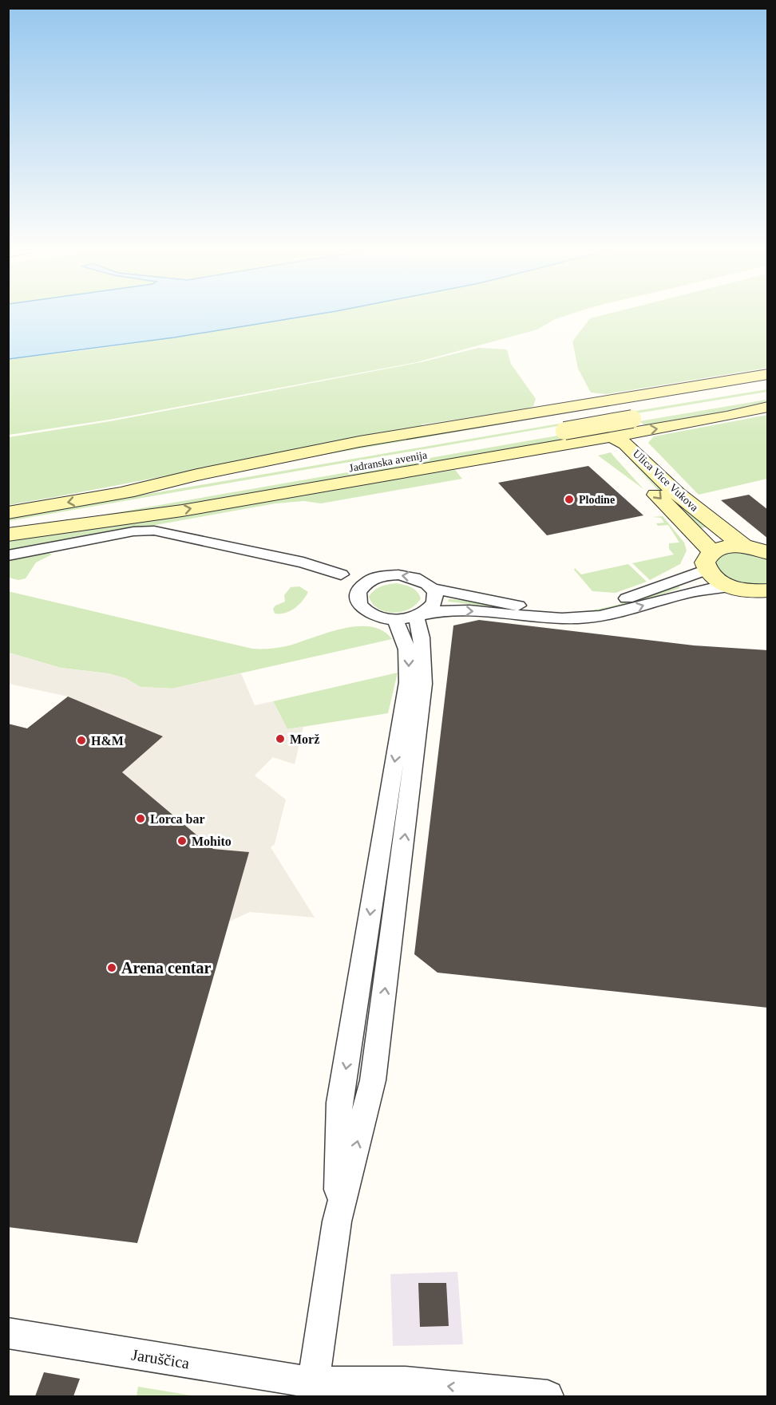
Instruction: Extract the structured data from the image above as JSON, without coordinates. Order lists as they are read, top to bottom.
{
  "streets": {
    "main road": ["Jadranska avenija", "Ulica Vice Vukova"],
    "street": ["Jaruščica"]
  },
  "one_way": ["Jaruščica"],
  "places": [
    "Plodine",
    "Morž",
    "H&M",
    "Lorca bar",
    "Mohito",
    "Arena centar"
  ]
}
